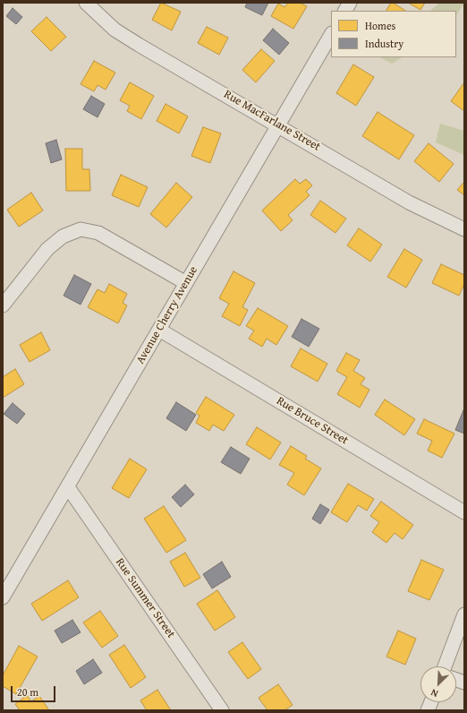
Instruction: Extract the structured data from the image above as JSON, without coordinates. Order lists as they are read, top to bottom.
{
  "streets": {
    "street": [
      "Rue MacFarlane Street",
      "Avenue Cherry Avenue",
      "Rue Bruce Street",
      "Rue Summer Street"
    ]
  },
  "crossings": [
    ["Rue MacFarlane Street", "Avenue Cherry Avenue"],
    ["Avenue Cherry Avenue", "Rue Bruce Street"],
    ["Avenue Cherry Avenue", "Rue Summer Street"]
  ],
  "legend": ["Homes", "Industry"],
  "scale_bar": "20 m",
  "north": "bottom left"
}
